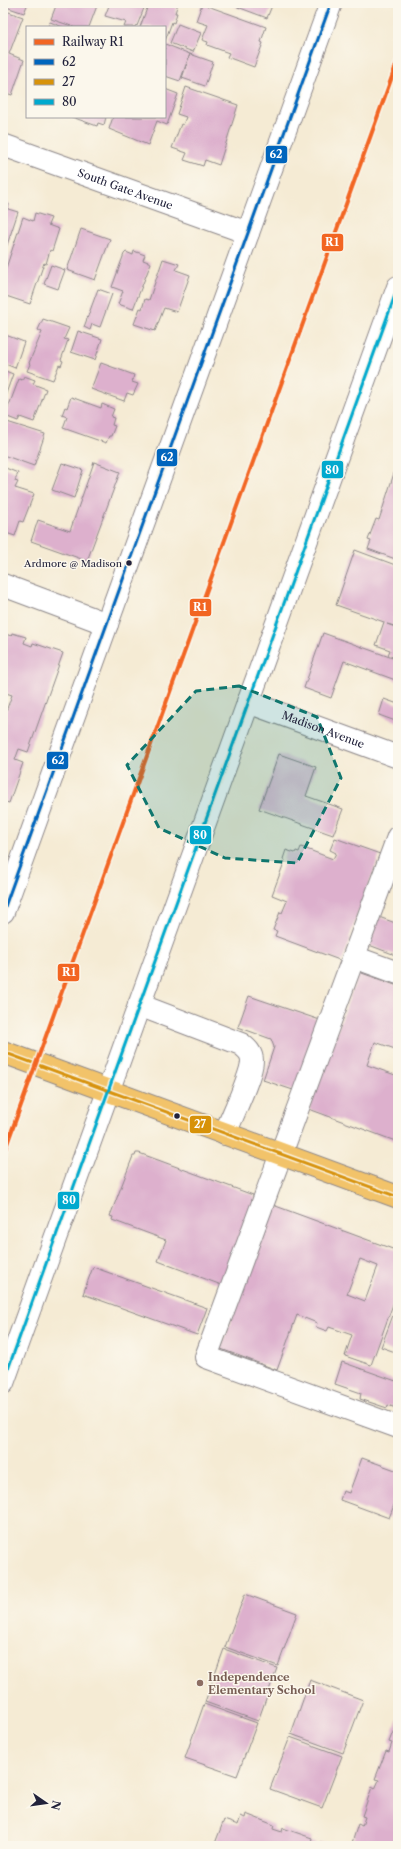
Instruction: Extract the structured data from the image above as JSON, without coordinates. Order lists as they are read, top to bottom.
{
  "streets": {
    "street": ["South Gate Avenue", "Madison Avenue"]
  },
  "places": ["Ardmore @ Madison", "Independence Elementary School"],
  "lines": [
    "transit line 62",
    "rail line R1",
    "transit line 80",
    "transit line 27"
  ],
  "legend": [
    "Railway R1",
    "62",
    "27",
    "80"
  ],
  "north": "right"
}
